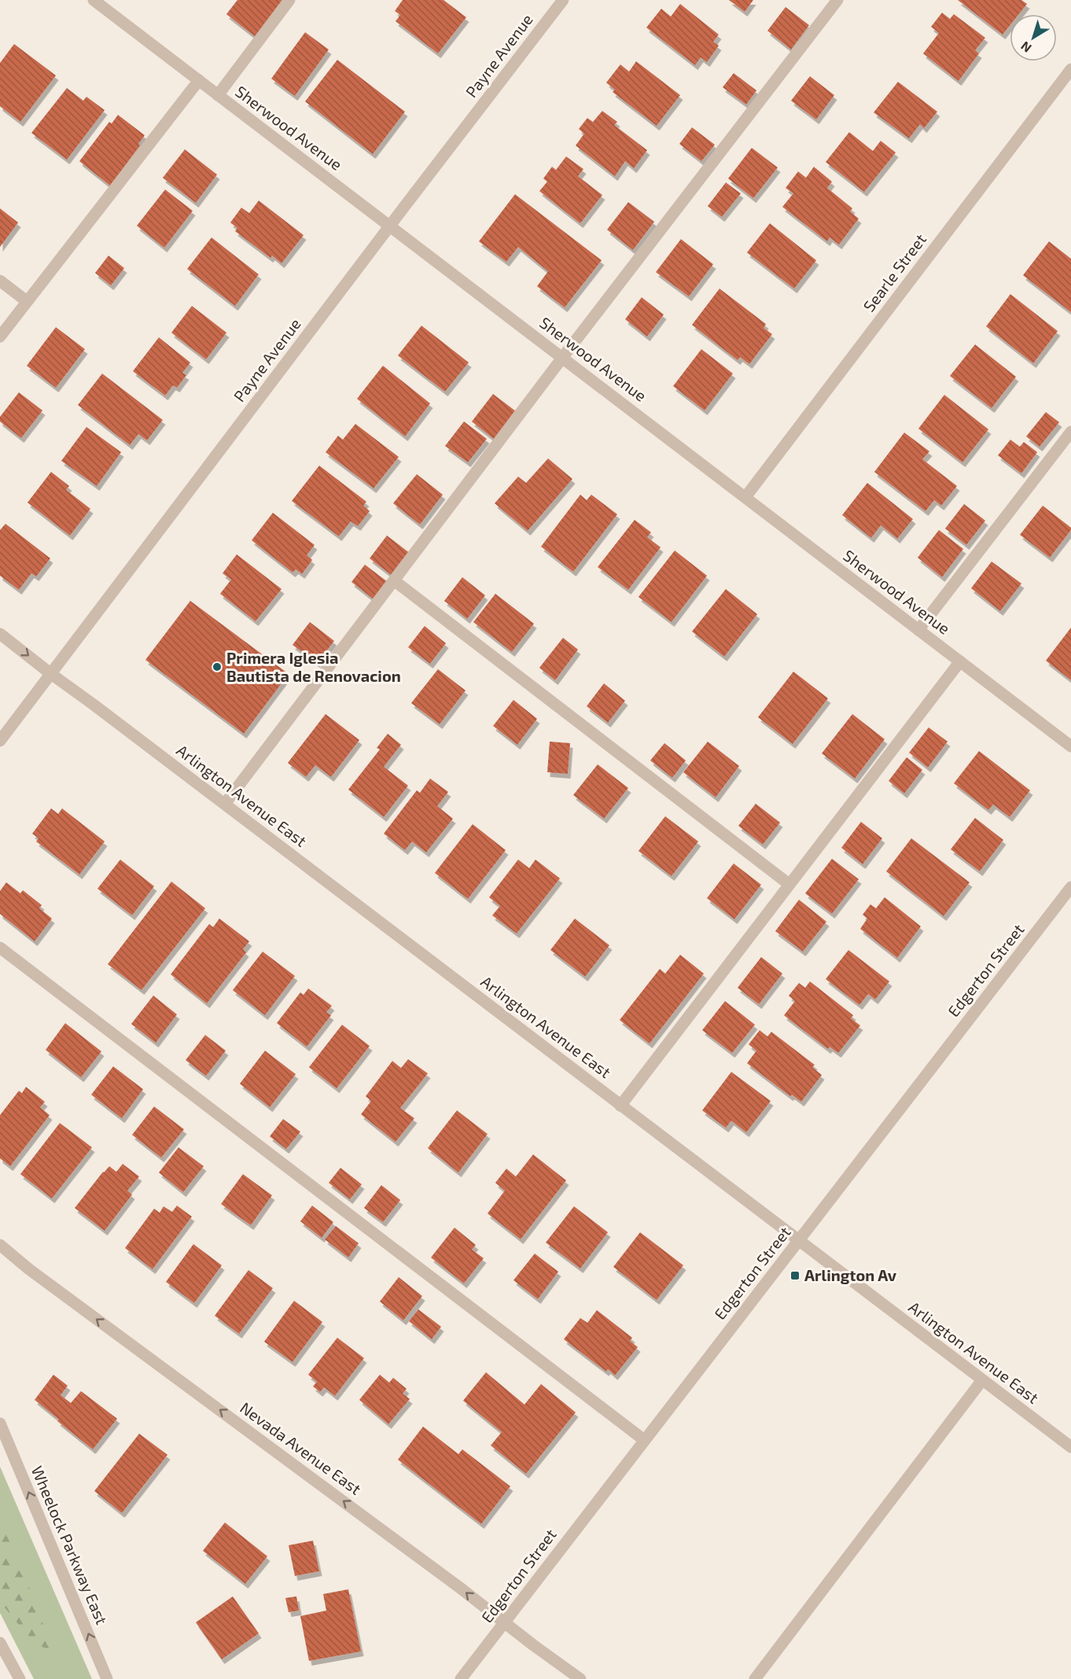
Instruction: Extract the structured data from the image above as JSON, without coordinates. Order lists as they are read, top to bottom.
{
  "streets": {
    "street": [
      "Payne Avenue",
      "Sherwood Avenue",
      "Searle Street",
      "Arlington Avenue East",
      "Edgerton Street",
      "Nevada Avenue East",
      "Wheelock Parkway East"
    ]
  },
  "crossings": [
    ["Payne Avenue", "Sherwood Avenue"],
    ["Payne Avenue", "Arlington Avenue East"],
    ["Sherwood Avenue", "Searle Street"],
    ["Arlington Avenue East", "Edgerton Street"],
    ["Edgerton Street", "Nevada Avenue East"]
  ],
  "one_way": ["Nevada Avenue East", "Wheelock Parkway East"],
  "places": {
    "other": ["Primera Iglesia Bautista de Renovacion"],
    "transit": ["Arlington Av"]
  },
  "north": "bottom left"
}
